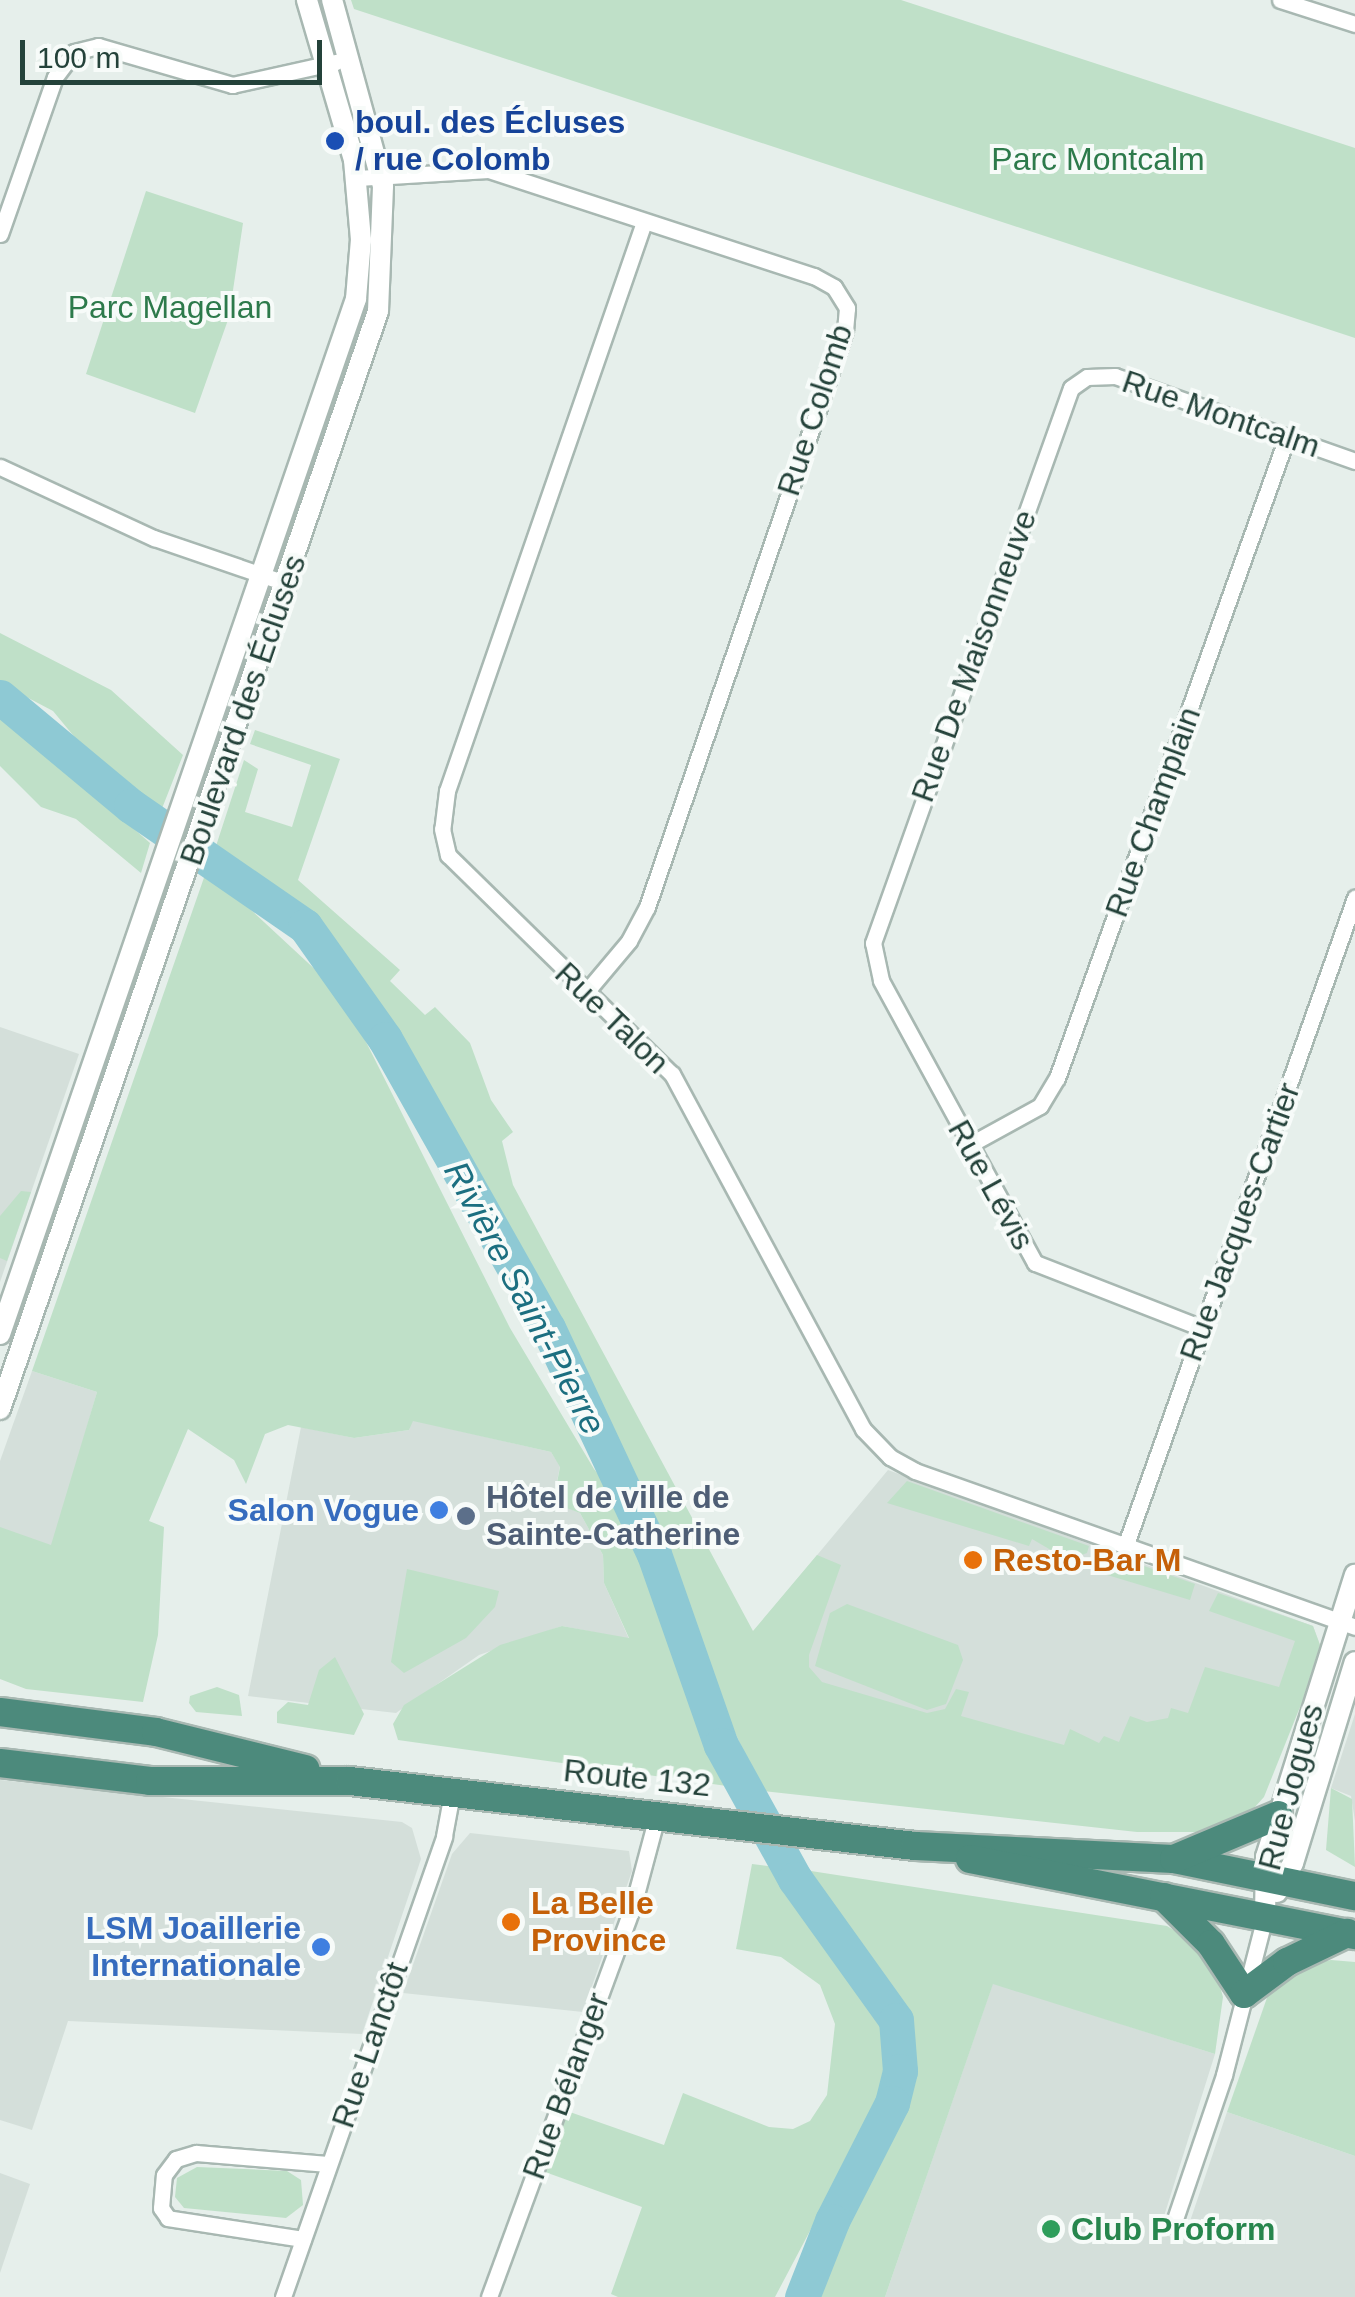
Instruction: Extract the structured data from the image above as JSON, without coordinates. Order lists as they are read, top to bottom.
{
  "streets": {
    "highway": ["Route 132"],
    "street": [
      "Rue Colomb",
      "Rue Montcalm",
      "Rue De Maisonneuve",
      "Boulevard des Écluses",
      "Rue Champlain",
      "Rue Talon",
      "Rue Lévis",
      "Rue Jacques-Cartier",
      "Rue Jogues",
      "Rue Lanctôt",
      "Rue Bélanger"
    ]
  },
  "crossings": [
    ["Rue Colomb", "Boulevard des Écluses"],
    ["Rue Colomb", "Rue Talon"],
    ["Rue Montcalm", "Rue De Maisonneuve"],
    ["Rue Montcalm", "Rue Champlain"],
    ["Rue De Maisonneuve", "Rue Lévis"],
    ["Rue Champlain", "Rue Lévis"],
    ["Rue Talon", "Rue Jacques-Cartier"],
    ["Rue Talon", "Rue Jogues"],
    ["Rue Lévis", "Rue Jacques-Cartier"],
    ["Route 132", "Rue Jogues"],
    ["Route 132", "Rue Lanctôt"],
    ["Route 132", "Rue Bélanger"]
  ],
  "water": ["Rivière Saint-Pierre"],
  "parks": ["Parc Montcalm", "Parc Magellan"],
  "places": [
    "boul. des Écluses / rue Colomb",
    "Salon Vogue",
    "Hôtel de ville de Sainte-Catherine",
    "Resto-Bar M",
    "La Belle Province",
    "LSM Joaillerie Internationale",
    "Club Proform"
  ],
  "scale_bar": "100 m"
}
